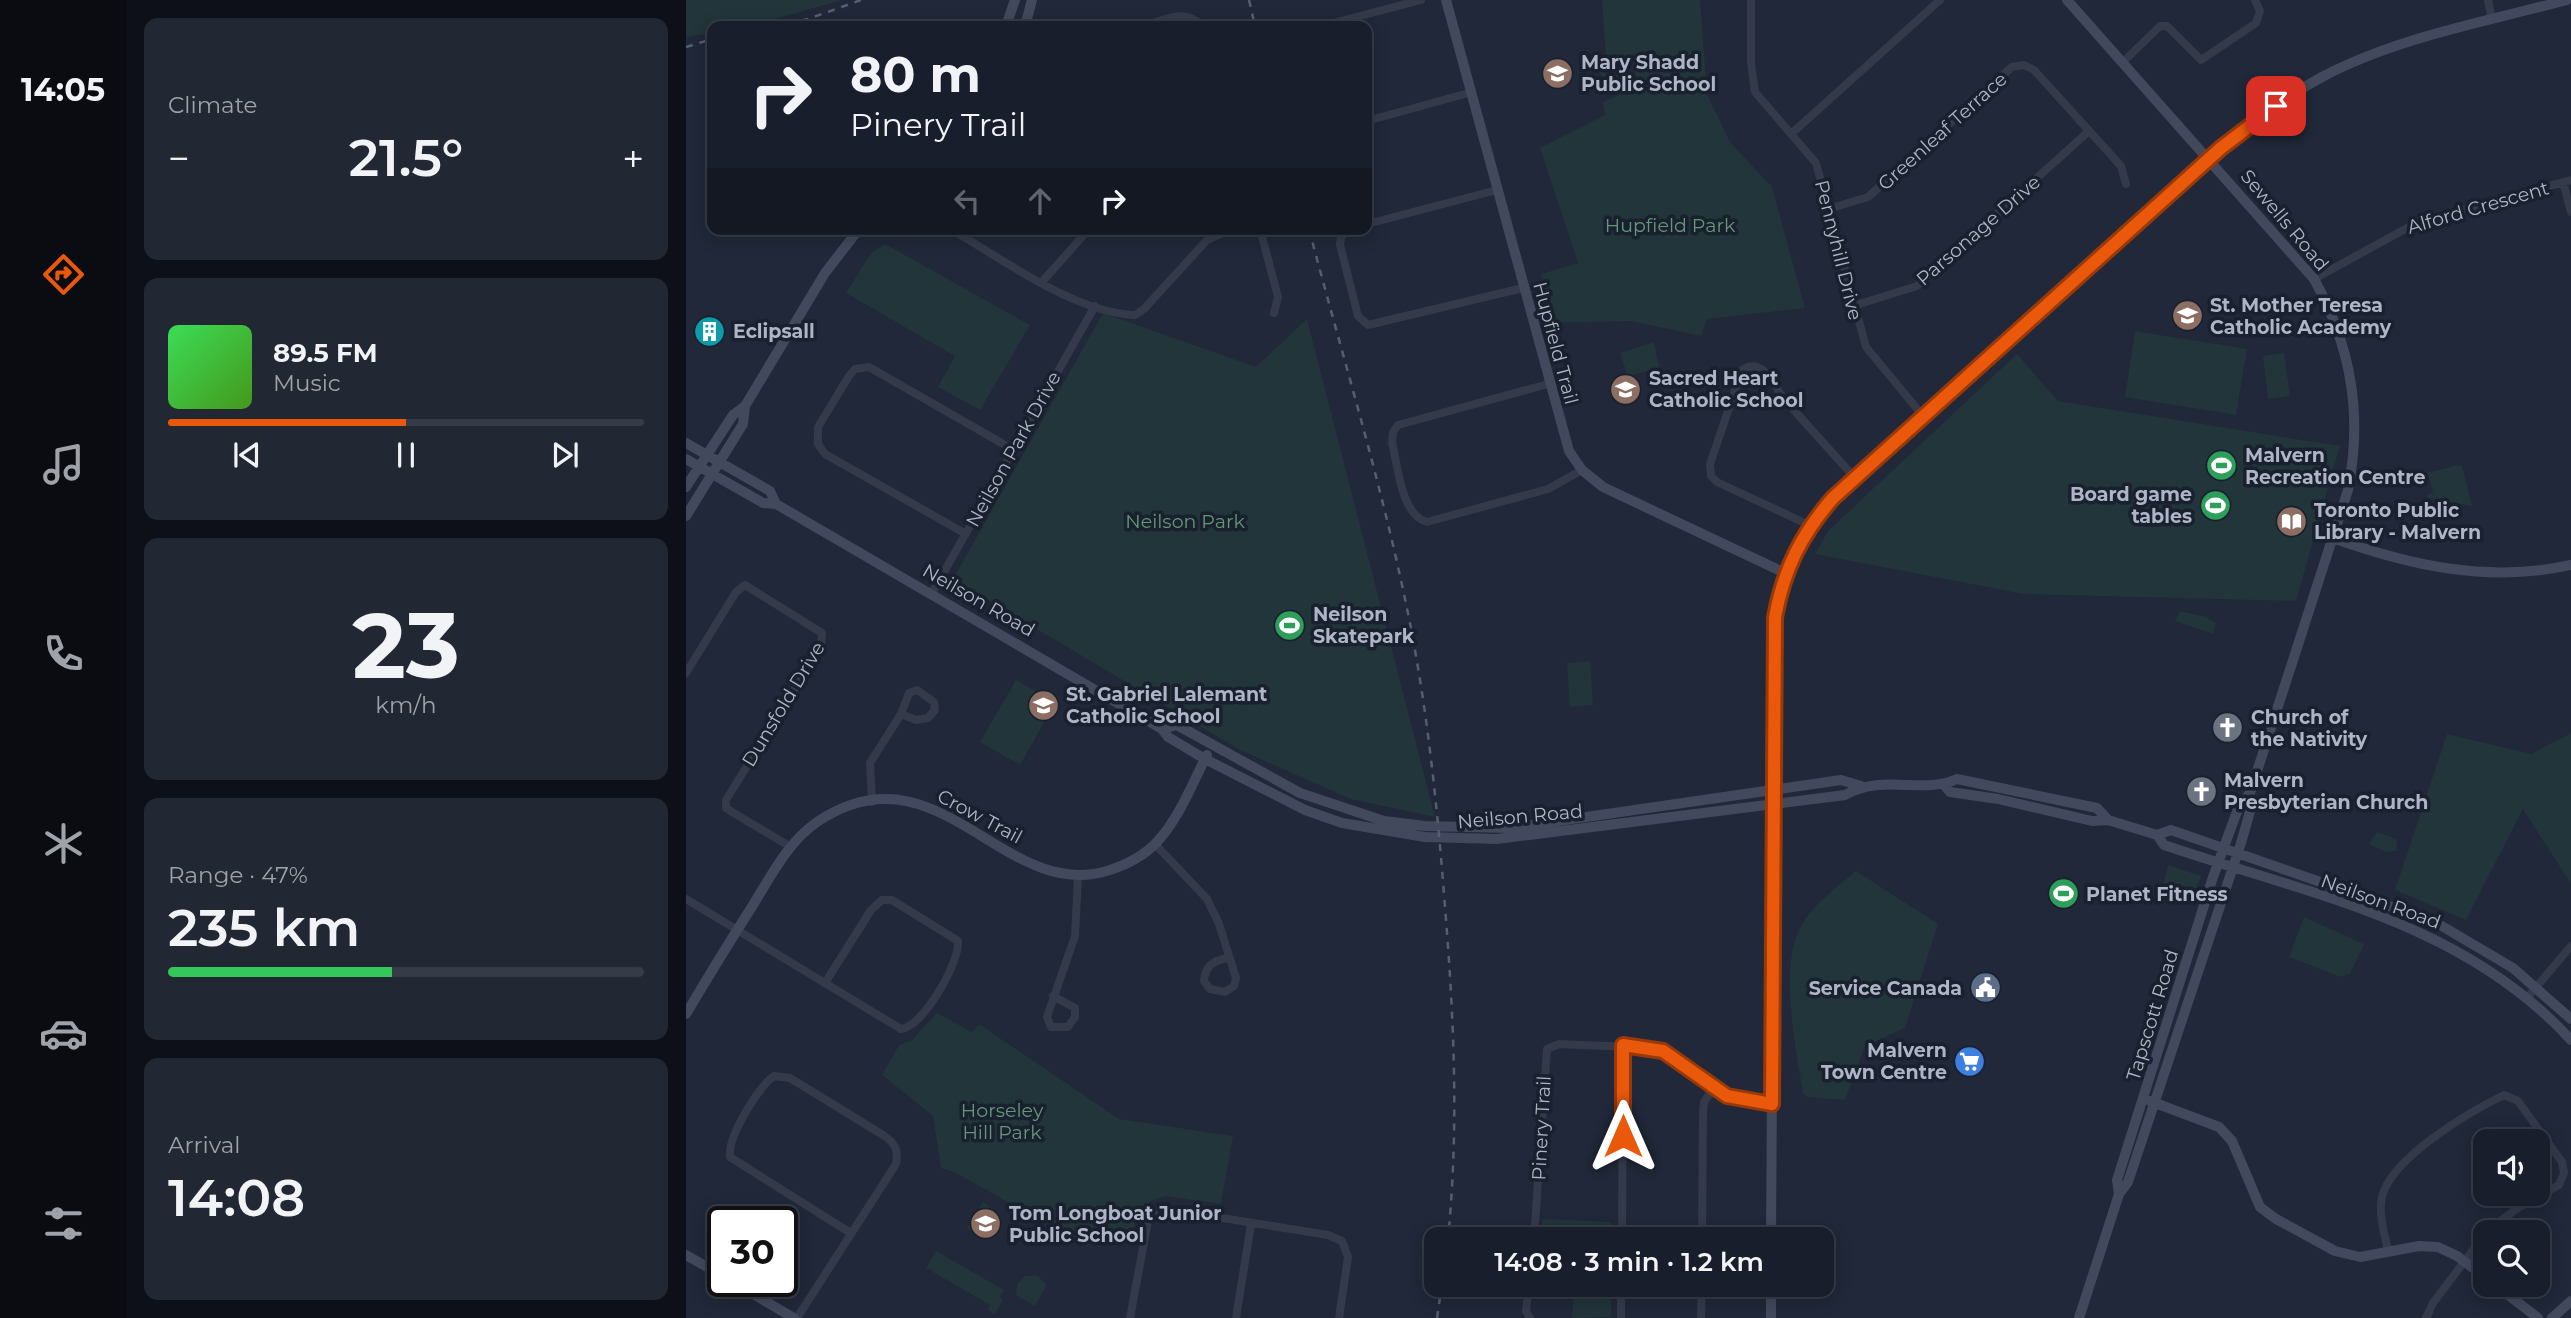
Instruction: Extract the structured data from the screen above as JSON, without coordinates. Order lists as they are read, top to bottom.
{
  "streets": {
    "street": [
      "Greenleaf Terrace",
      "Alford Crescent",
      "Sewells Road",
      "Parsonage Drive",
      "Pennyhill Drive",
      "Hupfield Trail",
      "Neilson Park Drive",
      "Neilson Road",
      "Dunsfold Drive",
      "Crow Trail",
      "Tapscott Road",
      "Pinery Trail"
    ]
  },
  "crossings": [
    ["Greenleaf Terrace", "Parsonage Drive"],
    ["Greenleaf Terrace", "Pennyhill Drive"],
    ["Alford Crescent", "Sewells Road"],
    ["Sewells Road", "Neilson Road"],
    ["Sewells Road", "Tapscott Road"],
    ["Parsonage Drive", "Pennyhill Drive"],
    ["Neilson Park Drive", "Neilson Road"],
    ["Neilson Road", "Crow Trail"],
    ["Neilson Road", "Tapscott Road"],
    ["Dunsfold Drive", "Crow Trail"]
  ],
  "parks": ["Hupfield Park", "Neilson Park", "Horseley Hill Park"],
  "places": {
    "school or university": [
      "Mary Shadd Public School",
      "St. Mother Teresa Catholic Academy",
      "Sacred Heart Catholic School",
      "St. Gabriel Lalemant Catholic School",
      "Tom Longboat Junior Public School"
    ],
    "building": ["Eclipsall"],
    "sports": [
      "Malvern Recreation Centre",
      "Board game tables",
      "Neilson Skatepark",
      "Planet Fitness"
    ],
    "library": ["Toronto Public Library - Malvern"],
    "church": ["Church of the Nativity", "Malvern Presbyterian Church"],
    "public building": ["Service Canada"],
    "supermarket": ["Malvern Town Centre"]
  },
  "page": {
    "tabs": "14:05",
    "tile": [
      "Climate",
      ["23", "km/h"],
      ["Range · 47%", "235 km"],
      ["Arrival", "14:08"]
    ],
    "turn": ["80 m", "Pinery Trail"],
    "heat": ["−", "21.5°", "+"],
    "song": ["89.5 FM", "Music"],
    "limit": "30",
    "trip": "14:08 · 3 min · 1.2 km"
  }
}
